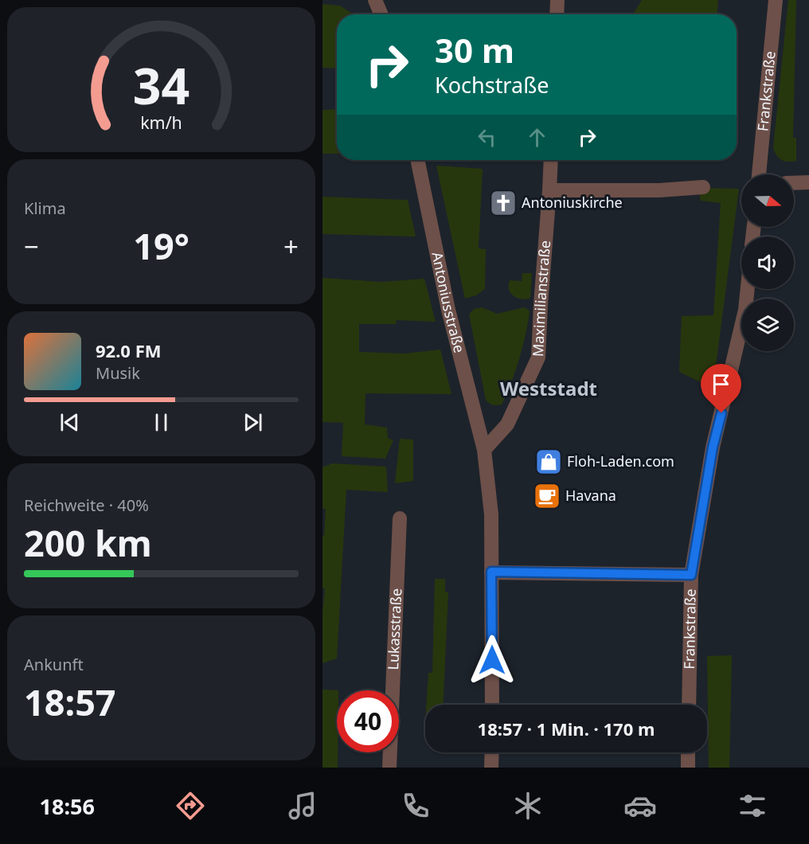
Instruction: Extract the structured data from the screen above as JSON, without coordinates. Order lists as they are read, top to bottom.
{
  "streets": {
    "street": [
      "Frankstraße",
      "Maximilianstraße",
      "Antoniusstraße",
      "Lukasstraße"
    ]
  },
  "crossings": [
    ["Maximilianstraße", "Antoniusstraße"]
  ],
  "districts": ["Weststadt"],
  "places": {
    "church": ["Antoniuskirche"],
    "shop": ["Floh-Laden.com"],
    "cafe": ["Havana"]
  },
  "north": "right",
  "page": {
    "turn": ["30 m", "Kochstraße"],
    "tile": [
      "Klima",
      ["Reichweite · 40%", "200 km"],
      ["Ankunft", "18:57"]
    ],
    "heat": ["−", "19°", "+"],
    "song": ["92.0 FM", "Musik"],
    "limit": "40",
    "trip": "18:57 · 1 Min. · 170 m",
    "tabs": "18:56",
    "gauge": ["34", "km/h"]
  }
}
